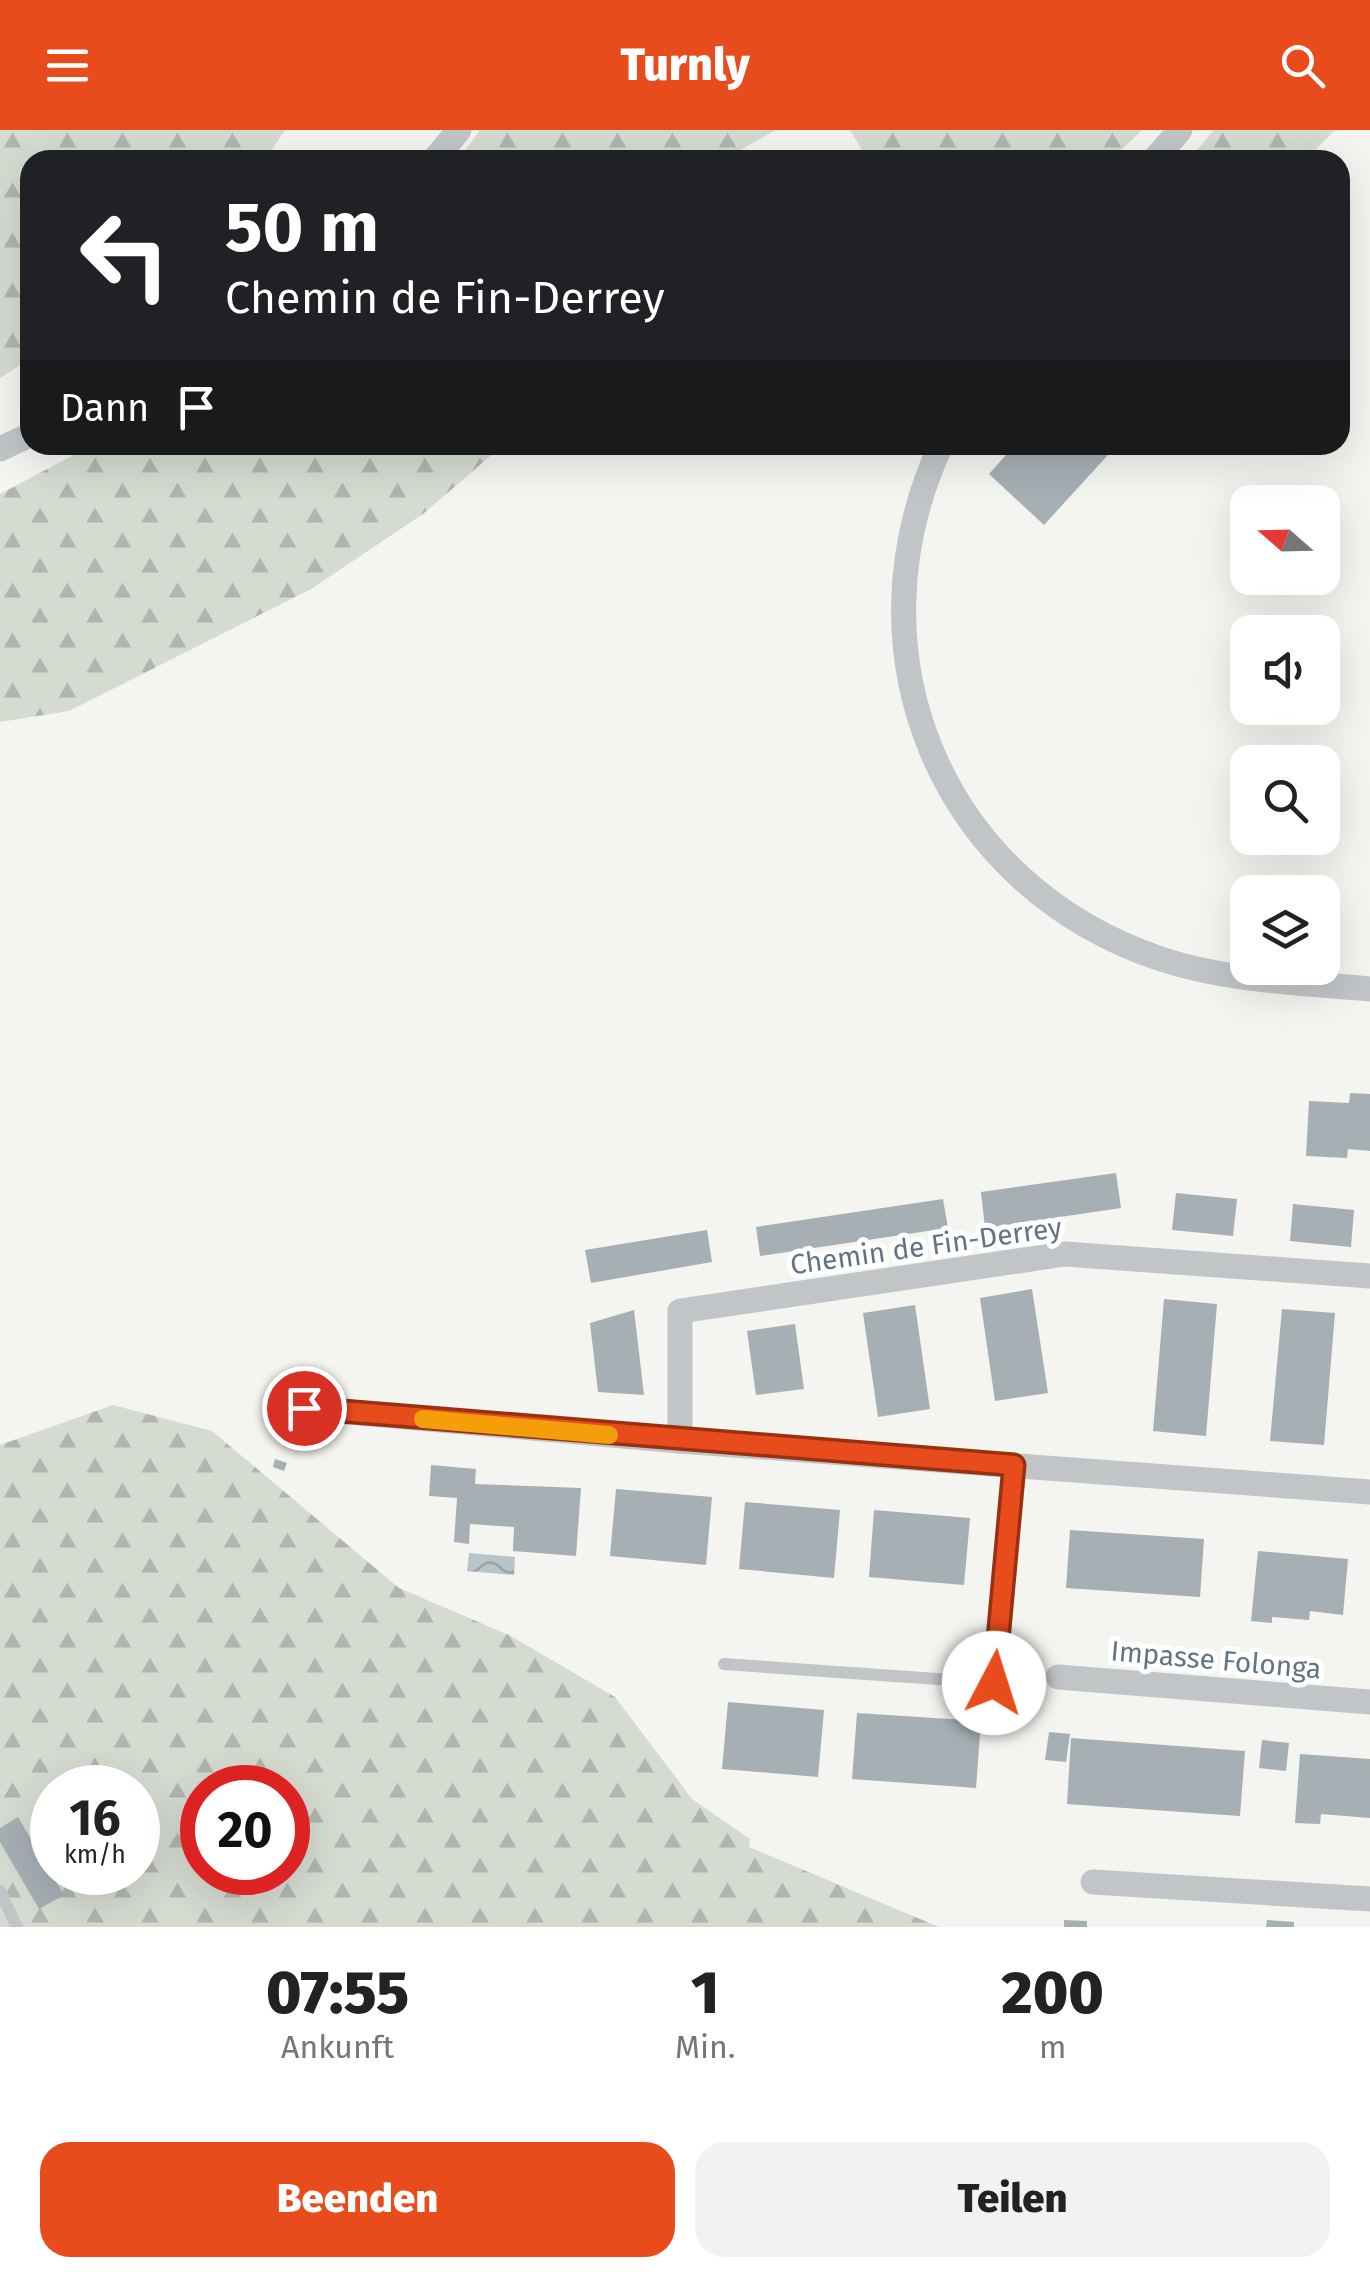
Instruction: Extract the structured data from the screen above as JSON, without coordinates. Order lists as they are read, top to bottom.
{
  "streets": {
    "street": ["Chemin de Fin-Derrey", "Impasse Folonga"]
  },
  "north": "left",
  "page": {
    "header": "Turnly",
    "turn": ["50 m", "Chemin de Fin-Derrey"],
    "then": "Dann",
    "speed": "16 km/h",
    "limit": "20",
    "eta": [
      "07:55",
      "Ankunft",
      "1",
      "Min.",
      "200",
      "m"
    ],
    "buttons": ["Beenden", "Teilen"]
  }
}
